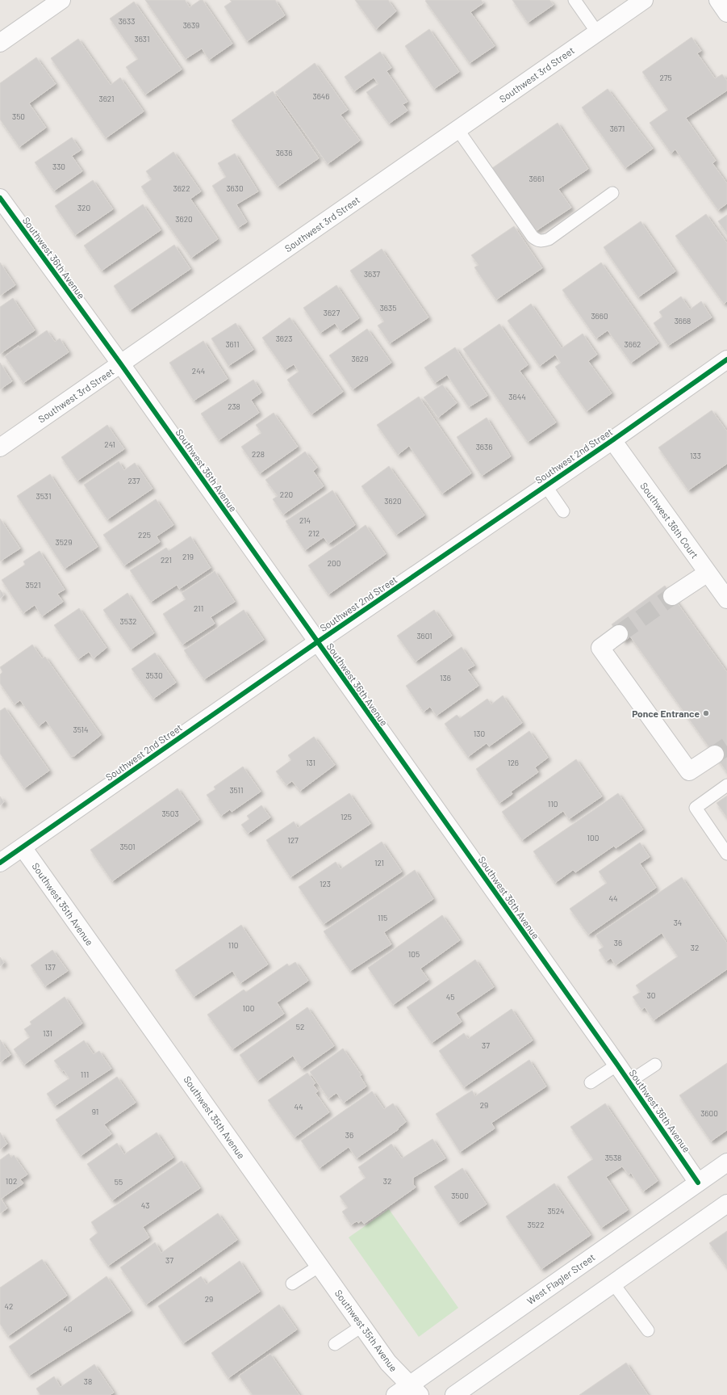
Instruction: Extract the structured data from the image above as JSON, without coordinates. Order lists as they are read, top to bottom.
{
  "streets": {
    "street": [
      "Southwest 3rd Street",
      "Southwest 36th Avenue",
      "Southwest 2nd Street",
      "Southwest 36th Court",
      "Southwest 35th Avenue",
      "West Flagler Street"
    ]
  },
  "crossings": [
    ["Southwest 3rd Street", "Southwest 36th Avenue"],
    ["Southwest 36th Avenue", "Southwest 2nd Street"],
    ["Southwest 36th Avenue", "West Flagler Street"],
    ["Southwest 2nd Street", "Southwest 36th Court"],
    ["Southwest 2nd Street", "Southwest 35th Avenue"],
    ["Southwest 35th Avenue", "West Flagler Street"]
  ],
  "places": ["Ponce Entrance"],
  "house_numbers": [
    "3633",
    "3639",
    "3631",
    "275",
    "3646",
    "3621",
    "350",
    "3671",
    "3636",
    "330",
    "3661",
    "3622",
    "3630",
    "320",
    "3620",
    "3637",
    "3635",
    "3627",
    "3660",
    "3668",
    "3623",
    "3611",
    "3662",
    "3629",
    "244",
    "3644",
    "238",
    "241",
    "3636",
    "228",
    "133",
    "237",
    "220",
    "3531",
    "3620",
    "214",
    "212",
    "225",
    "3529",
    "219",
    "221",
    "200",
    "3521",
    "211",
    "3532",
    "3601",
    "3530",
    "136",
    "3514",
    "130",
    "131",
    "126",
    "3511",
    "110",
    "3503",
    "125",
    "100",
    "127",
    "3501",
    "121",
    "123",
    "44",
    "115",
    "34",
    "36",
    "110",
    "32",
    "105",
    "137",
    "30",
    "45",
    "100",
    "52",
    "131",
    "37",
    "111",
    "29",
    "44",
    "91",
    "3600",
    "36",
    "3538",
    "102",
    "32",
    "55",
    "3500",
    "43",
    "3524",
    "3522",
    "37",
    "29",
    "42",
    "40",
    "38"
  ]
}
